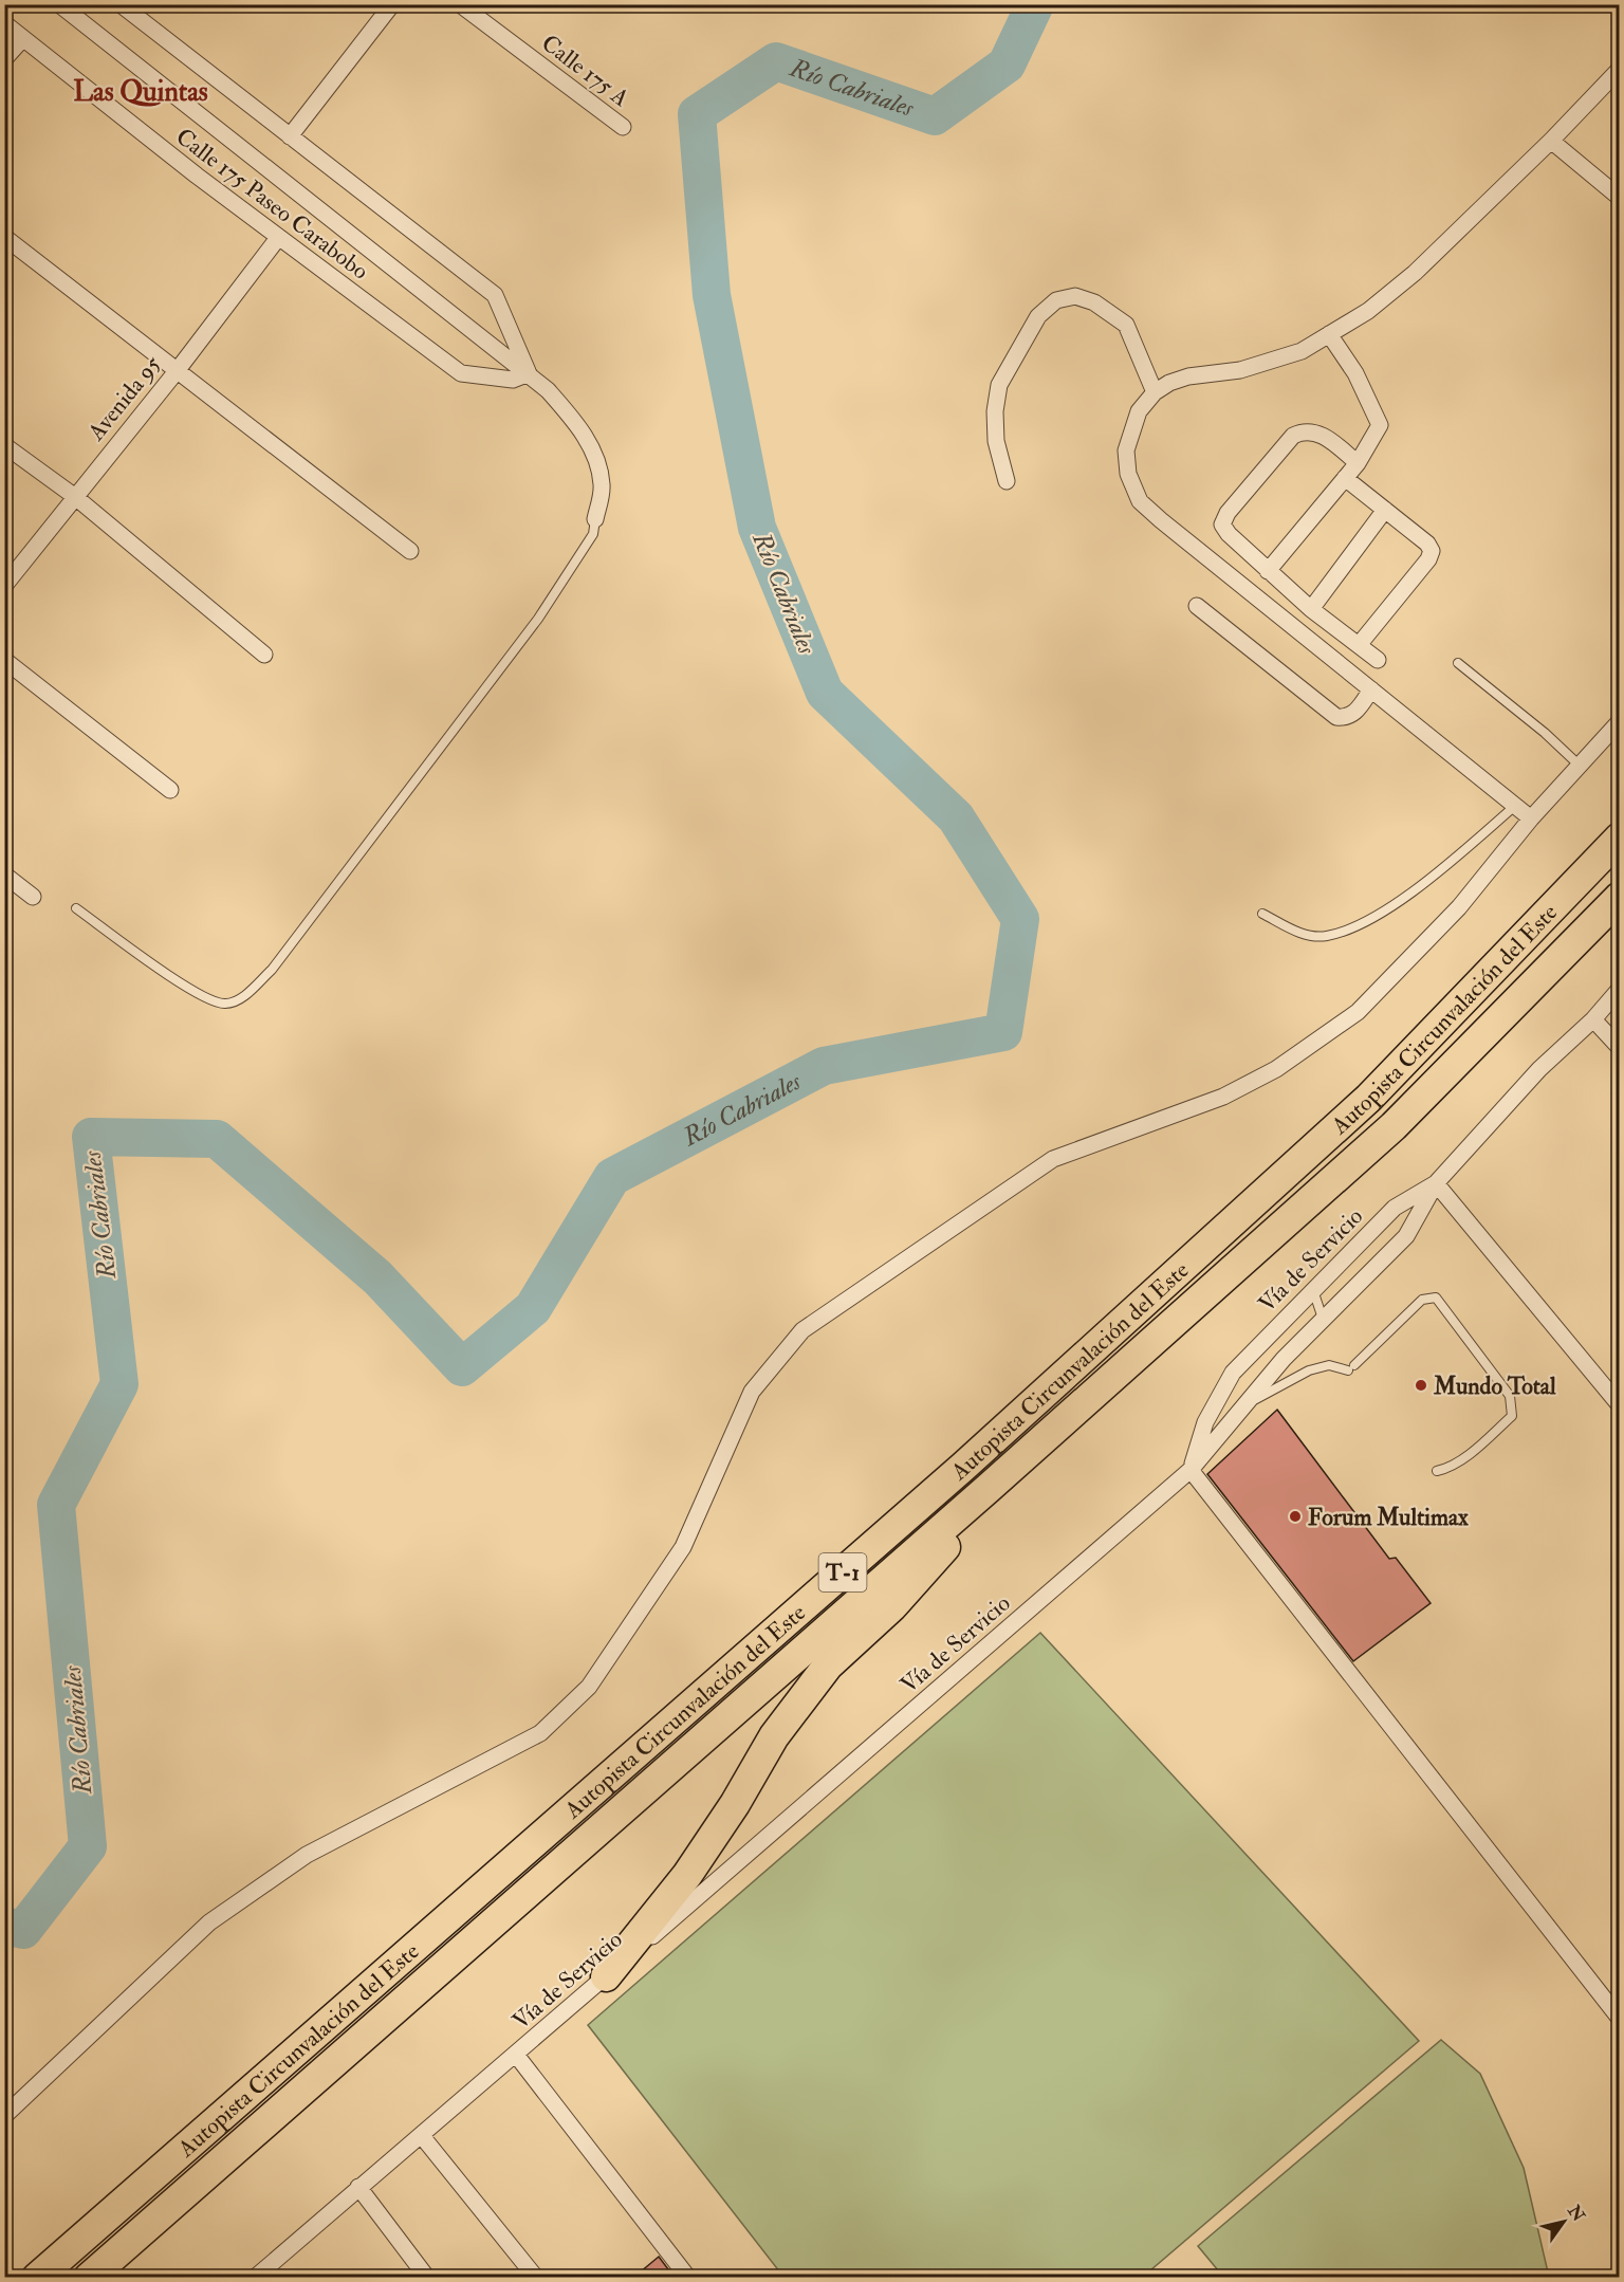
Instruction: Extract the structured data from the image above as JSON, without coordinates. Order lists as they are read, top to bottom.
{
  "streets": {
    "highway": ["Autopista Circunvalación del Este", "T-1"],
    "street": [
      "Calle 175 A",
      "Calle 175 Paseo Carabobo",
      "Avenida 95",
      "Vía de Servicio"
    ]
  },
  "crossings": [
    ["Calle 175 Paseo Carabobo", "Avenida 95"]
  ],
  "districts": ["Las Quintas"],
  "water": ["Río Cabriales"],
  "places": ["Mundo Total", "Forum Multimax"],
  "north": "top right"
}
